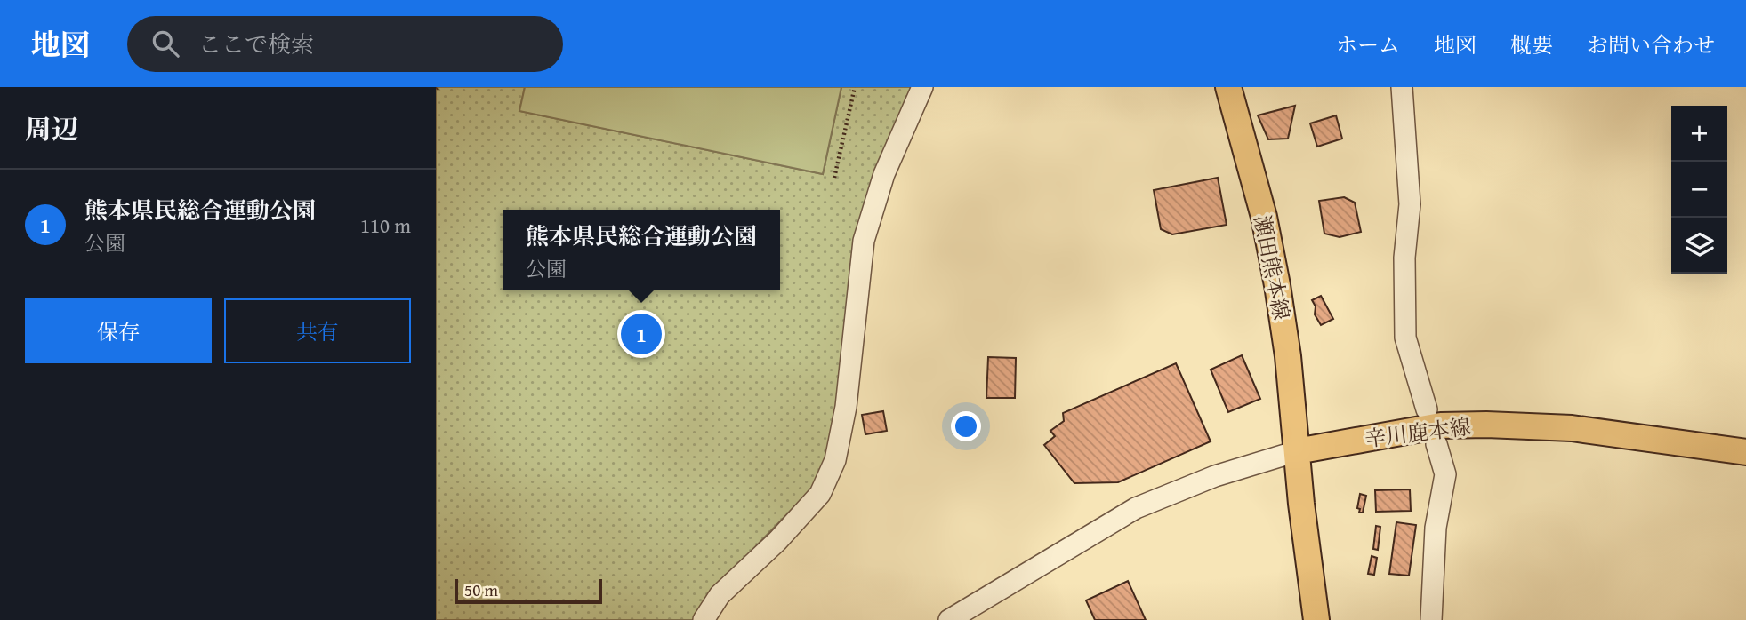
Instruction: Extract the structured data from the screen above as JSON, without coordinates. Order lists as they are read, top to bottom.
{
  "streets": {
    "main road": ["瀬田熊本線", "辛川鹿本線"]
  },
  "crossings": [
    ["瀬田熊本線", "辛川鹿本線"]
  ],
  "scale_bar": "50 m",
  "page": {
    "header": "地図",
    "search": "ここで検索",
    "nav": [
      "ホーム",
      "地図",
      "概要",
      "お問い合わせ"
    ],
    "heading": "周辺",
    "map_buttons": ["+", "−"],
    "list": [
      {
        "mark": "1",
        "name": "熊本県民総合運動公園",
        "note": "公園",
        "value": "110 m"
      }
    ],
    "popup": ["熊本県民総合運動公園", "公園"],
    "buttons": ["保存", "共有"],
    "pins": "1",
    "scale": "50 m"
  }
}
